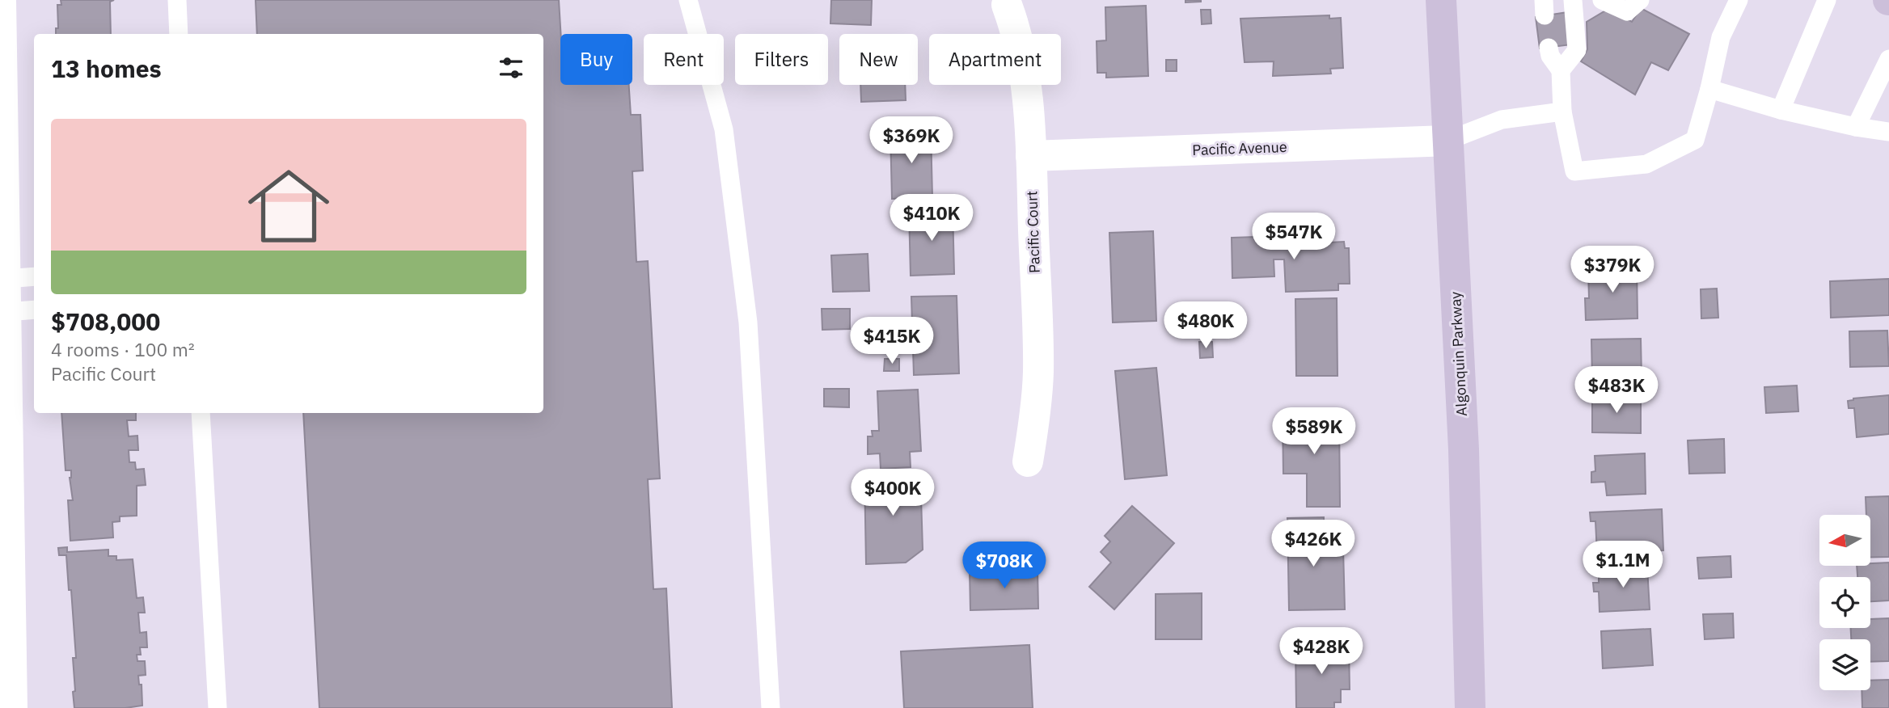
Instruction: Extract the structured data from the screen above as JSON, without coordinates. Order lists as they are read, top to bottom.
{
  "streets": {
    "main road": ["Algonquin Parkway"],
    "street": ["Pacific Avenue", "Pacific Court"]
  },
  "crossings": [
    ["Pacific Avenue", "Pacific Court"],
    ["Pacific Avenue", "Algonquin Parkway"]
  ],
  "north": "left",
  "page": {
    "chip": [
      "Buy",
      "Rent",
      "Filters",
      "New",
      "Apartment"
    ],
    "heading": "13 homes",
    "list": [
      {
        "name": "$708,000",
        "note": "4 rooms · 100 m² · Pacific Court"
      }
    ],
    "price": [
      "$369K",
      "$410K",
      "$547K",
      "$379K",
      "$480K",
      "$415K",
      "$483K",
      "$589K",
      "$400K",
      "$426K",
      "$1.1M",
      "$708K",
      "$428K"
    ]
  }
}
